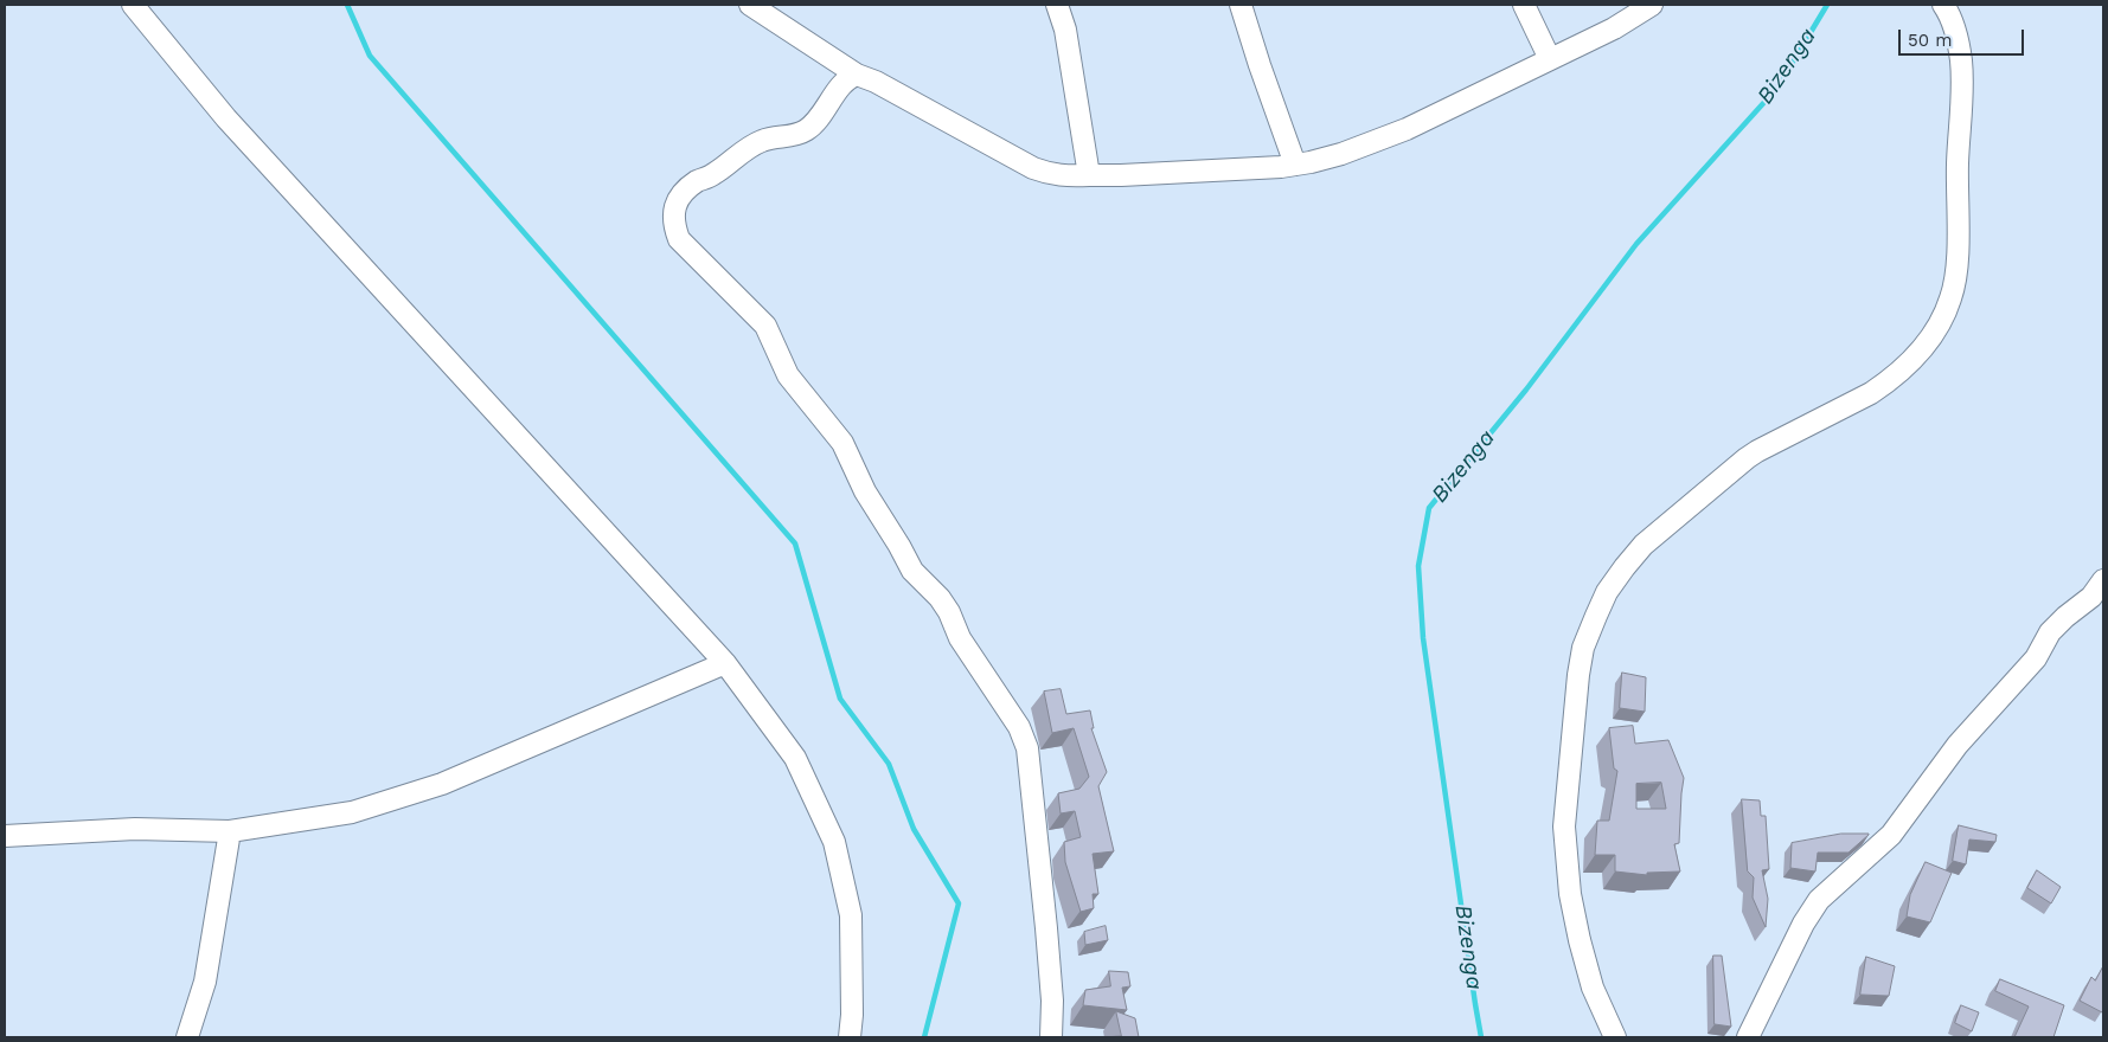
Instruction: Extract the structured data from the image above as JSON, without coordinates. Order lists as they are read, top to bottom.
{
  "water": ["Bizenga"],
  "scale_bar": "50 m"
}
